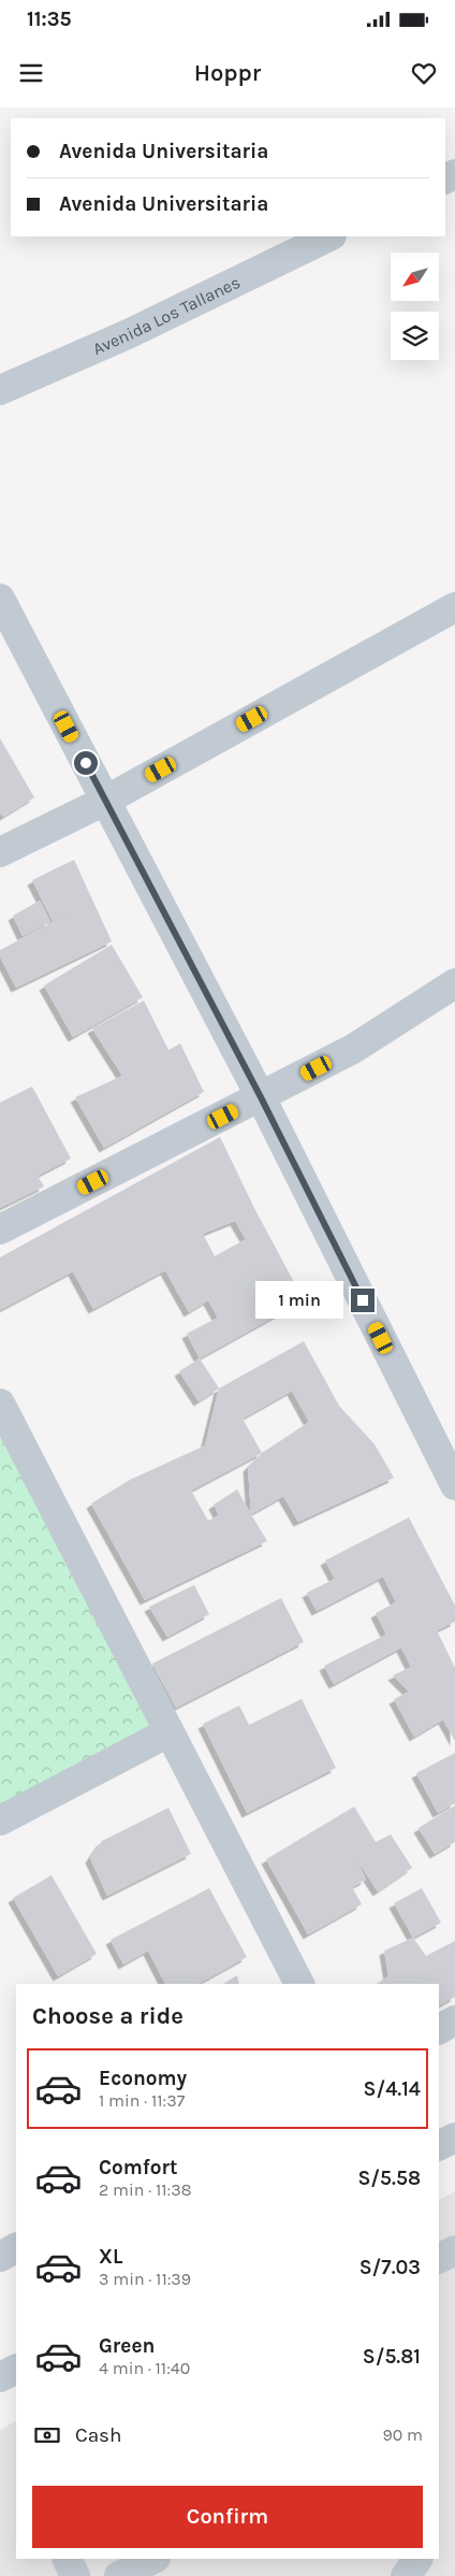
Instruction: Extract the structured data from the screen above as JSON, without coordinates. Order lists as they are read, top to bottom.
{
  "streets": {
    "street": ["Avenida Los Tallanes"]
  },
  "north": "bottom left",
  "page": {
    "status": "11:35",
    "header": "Hoppr",
    "banner": ["Avenida Universitaria", "Avenida Universitaria"],
    "bubble": "1 min",
    "heading": "Choose a ride",
    "list": [
      {
        "name": "Economy",
        "note": "1 min · 11:37",
        "value": "S/4.14"
      },
      {
        "name": "Comfort",
        "note": "2 min · 11:38",
        "value": "S/5.58"
      },
      {
        "name": "XL",
        "note": "3 min · 11:39",
        "value": "S/7.03"
      },
      {
        "name": "Green",
        "note": "4 min · 11:40",
        "value": "S/5.81"
      }
    ],
    "pay": ["Cash", "90 m"],
    "buttons": "Confirm"
  }
}
